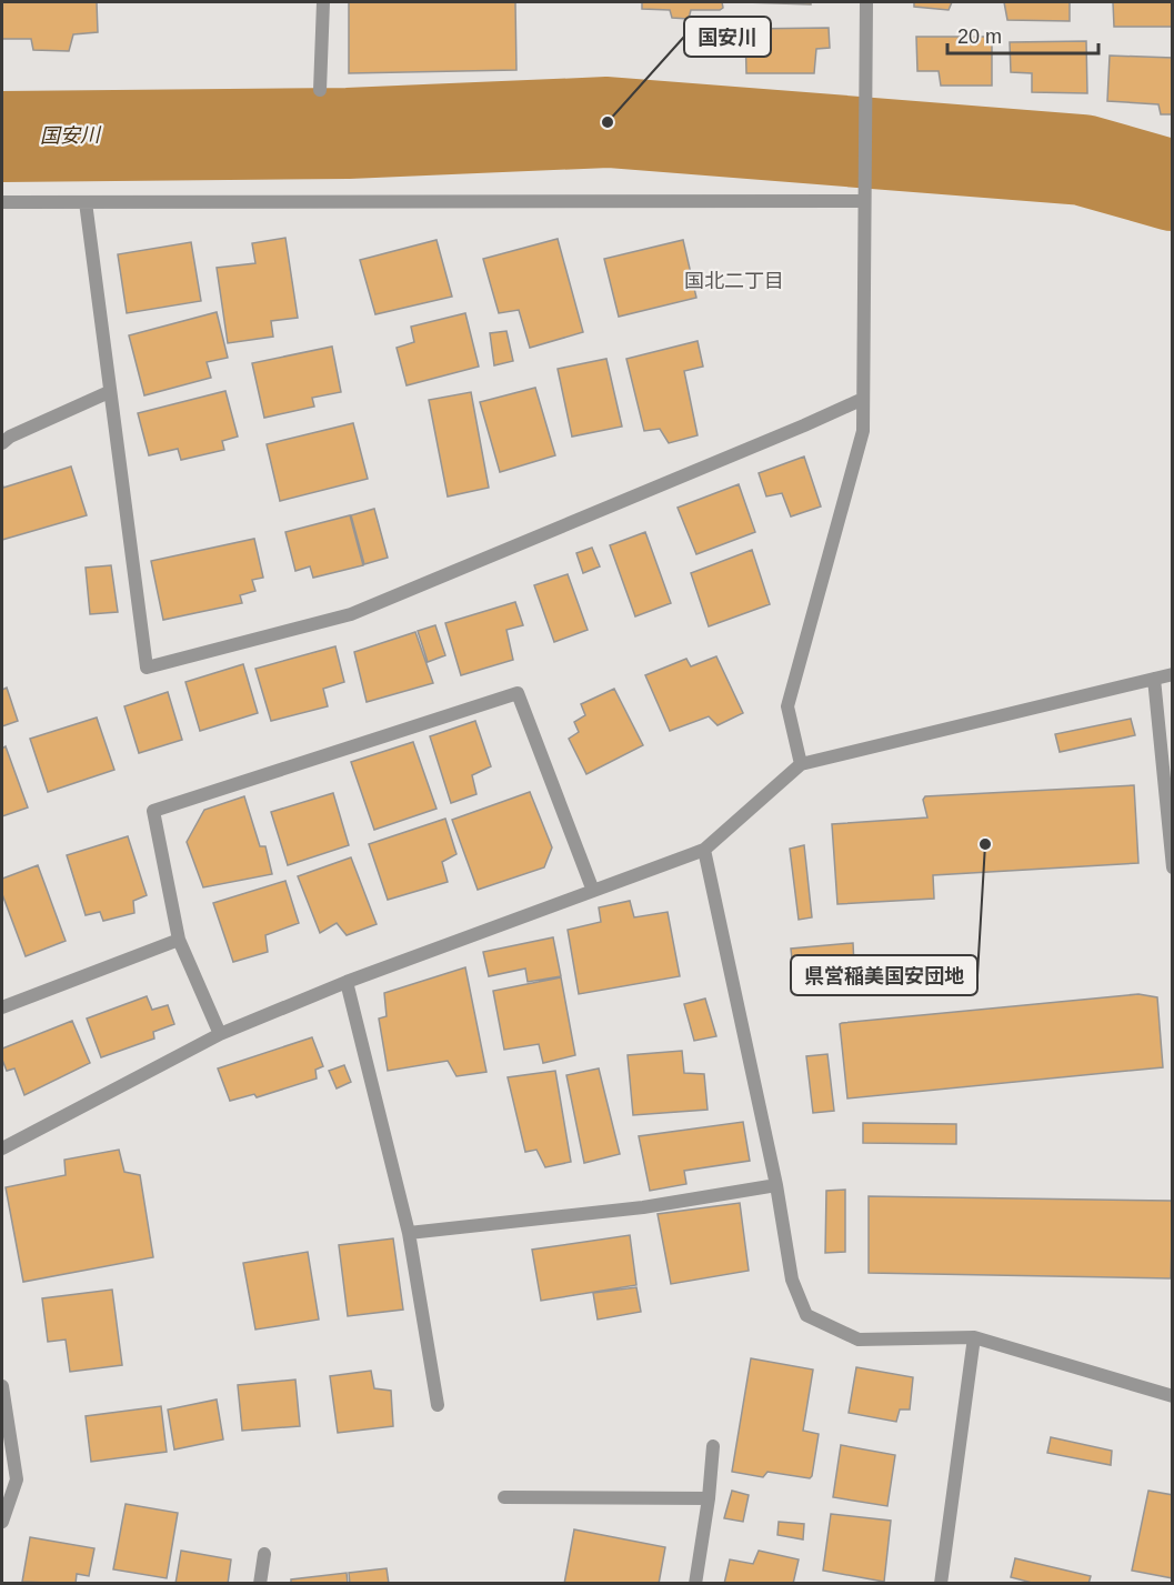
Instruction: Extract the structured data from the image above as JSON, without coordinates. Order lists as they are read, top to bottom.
{
  "districts": ["国北二丁目"],
  "water": ["国安川"],
  "places": ["国安川", "県営稲美国安団地"],
  "scale_bar": "20 m"
}
